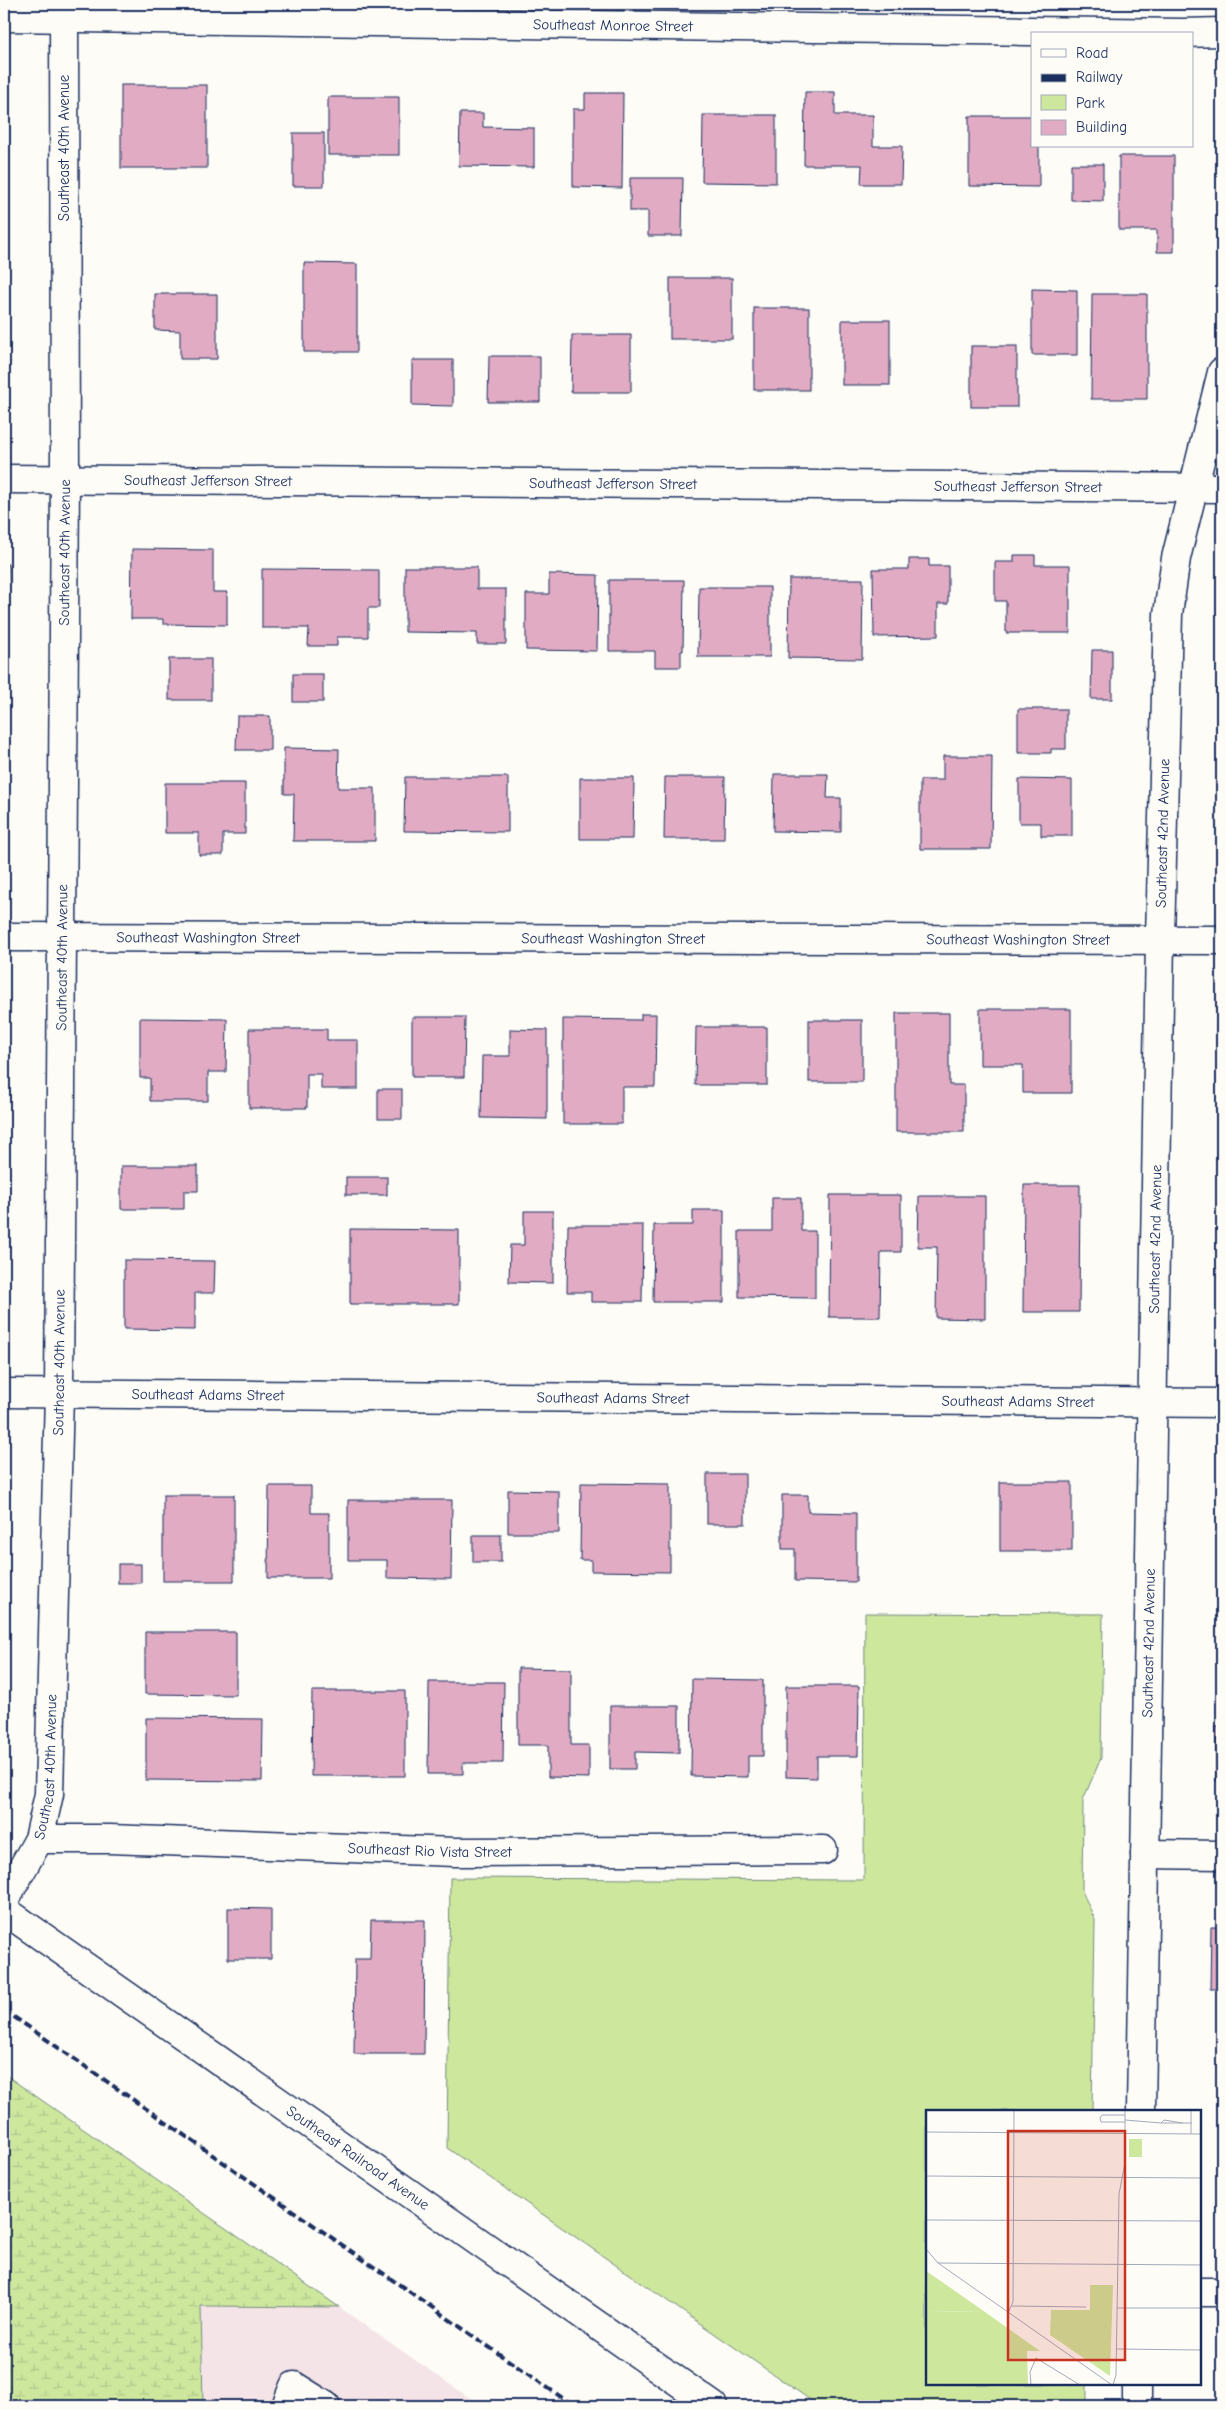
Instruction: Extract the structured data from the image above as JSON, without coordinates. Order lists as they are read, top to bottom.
{
  "streets": {
    "street": [
      "Southeast Monroe Street",
      "Southeast 40th Avenue",
      "Southeast Jefferson Street",
      "Southeast 42nd Avenue",
      "Southeast Washington Street",
      "Southeast Adams Street",
      "Southeast Rio Vista Street",
      "Southeast Railroad Avenue"
    ]
  },
  "crossings": [
    ["Southeast Monroe Street", "Southeast 40th Avenue"],
    ["Southeast 40th Avenue", "Southeast Jefferson Street"],
    ["Southeast 40th Avenue", "Southeast Washington Street"],
    ["Southeast 40th Avenue", "Southeast Adams Street"],
    ["Southeast 40th Avenue", "Southeast Rio Vista Street"],
    ["Southeast Jefferson Street", "Southeast 42nd Avenue"],
    ["Southeast 42nd Avenue", "Southeast Washington Street"],
    ["Southeast 42nd Avenue", "Southeast Adams Street"]
  ],
  "legend": [
    "Road",
    "Railway",
    "Park",
    "Building"
  ]
}
